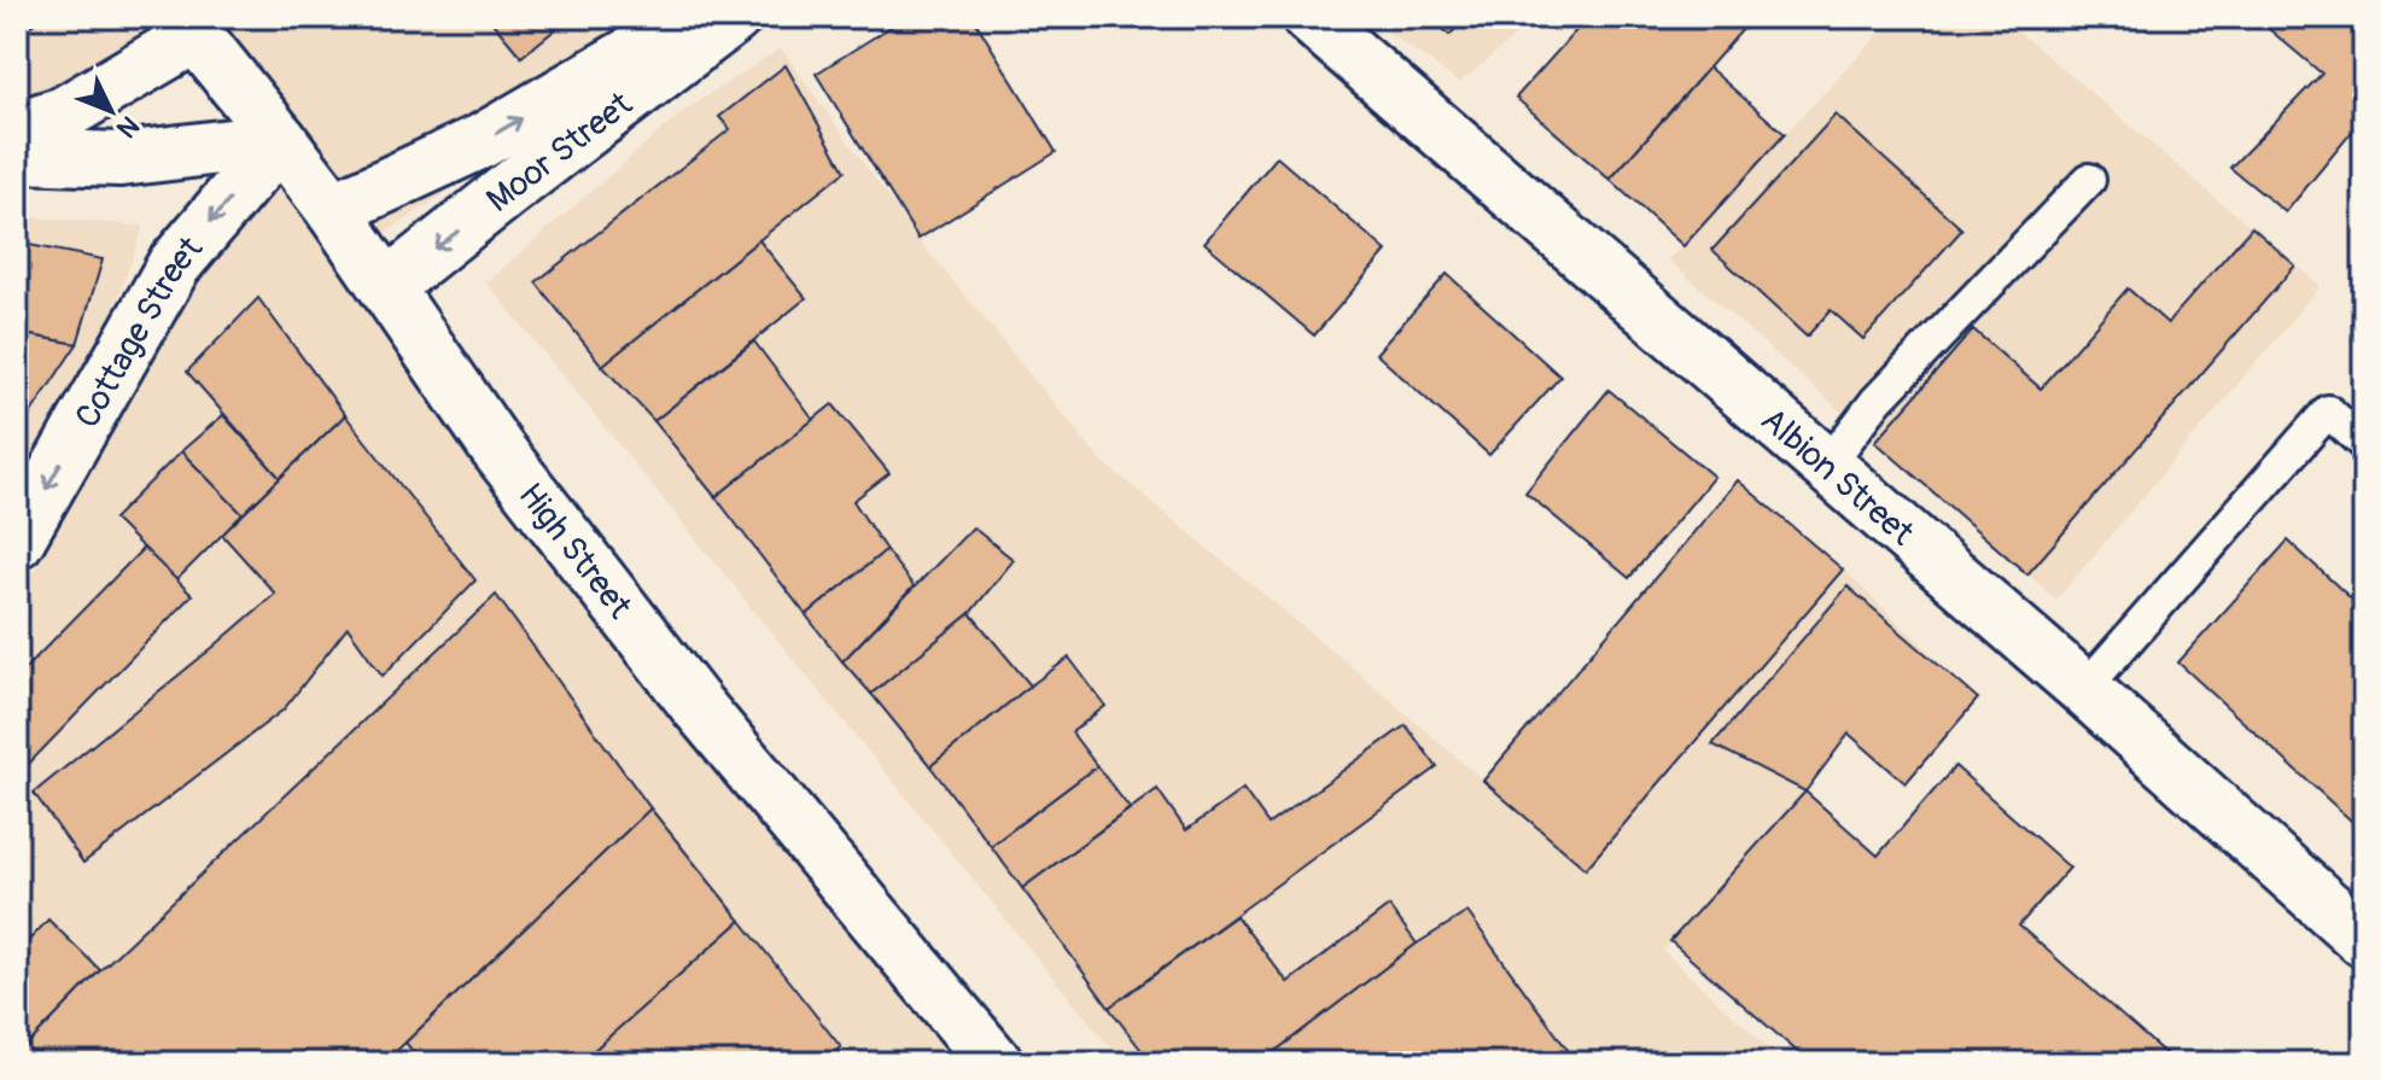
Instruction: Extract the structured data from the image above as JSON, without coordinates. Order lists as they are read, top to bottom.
{
  "streets": {
    "street": [
      "Moor Street",
      "Cottage Street",
      "Albion Street",
      "High Street"
    ]
  },
  "crossings": [
    ["Moor Street", "High Street"],
    ["Cottage Street", "High Street"]
  ],
  "one_way": ["Cottage Street"],
  "north": "bottom right"
}
